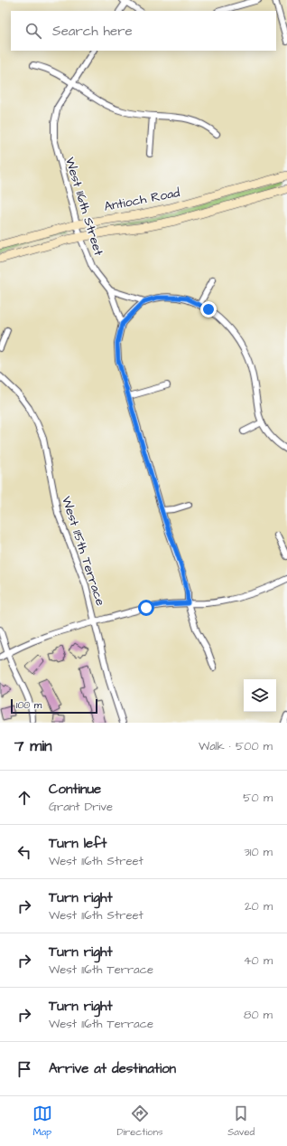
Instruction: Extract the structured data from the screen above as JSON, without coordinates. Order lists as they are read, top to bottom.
{
  "streets": {
    "main road": ["Antioch Road"],
    "street": ["West 116th Street", "West 115th Terrace"]
  },
  "crossings": [
    ["Antioch Road", "West 116th Street"]
  ],
  "scale_bar": "100 m",
  "page": {
    "search": "Search here",
    "scale": "100 m",
    "heading": ["7 min", "Walk · 500 m"],
    "list": [
      ["Continue", "Grant Drive", "50 m"],
      ["Turn left", "West 116th Street", "310 m"],
      ["Turn right", "West 116th Street", "20 m"],
      ["Turn right", "West 116th Terrace", "40 m"],
      ["Turn right", "West 116th Terrace", "80 m"],
      "Arrive at destination"
    ],
    "nav": ["Map", "Directions", "Saved"]
  }
}
